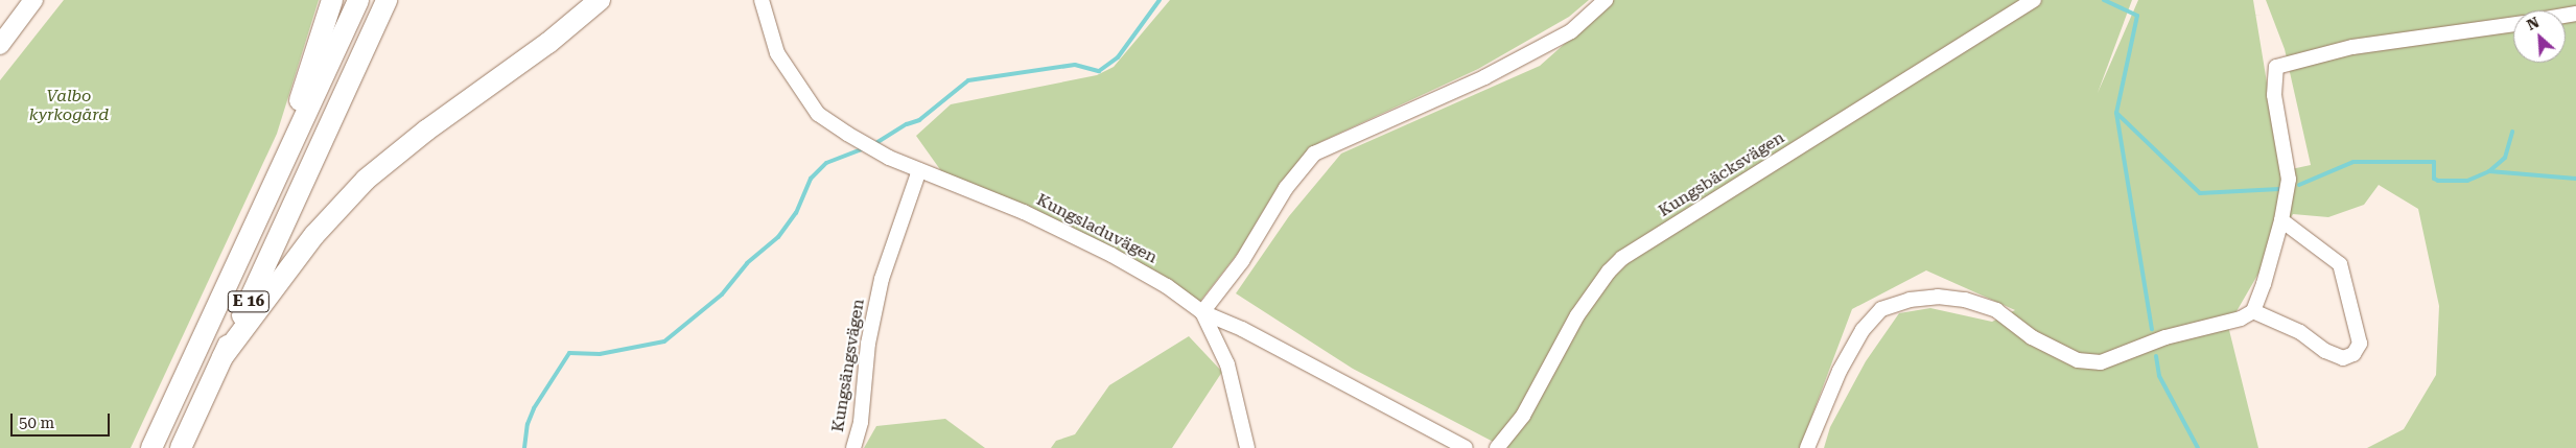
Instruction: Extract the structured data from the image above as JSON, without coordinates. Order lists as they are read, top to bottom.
{
  "streets": {
    "highway": ["E 16"],
    "street": ["Kungsbäcksvägen", "Kungsladuvägen", "Kungsängsvägen"]
  },
  "crossings": [
    ["Kungsladuvägen", "Kungsängsvägen"]
  ],
  "parks": ["Valbo kyrkogård"],
  "scale_bar": "50 m",
  "north": "top left"
}
